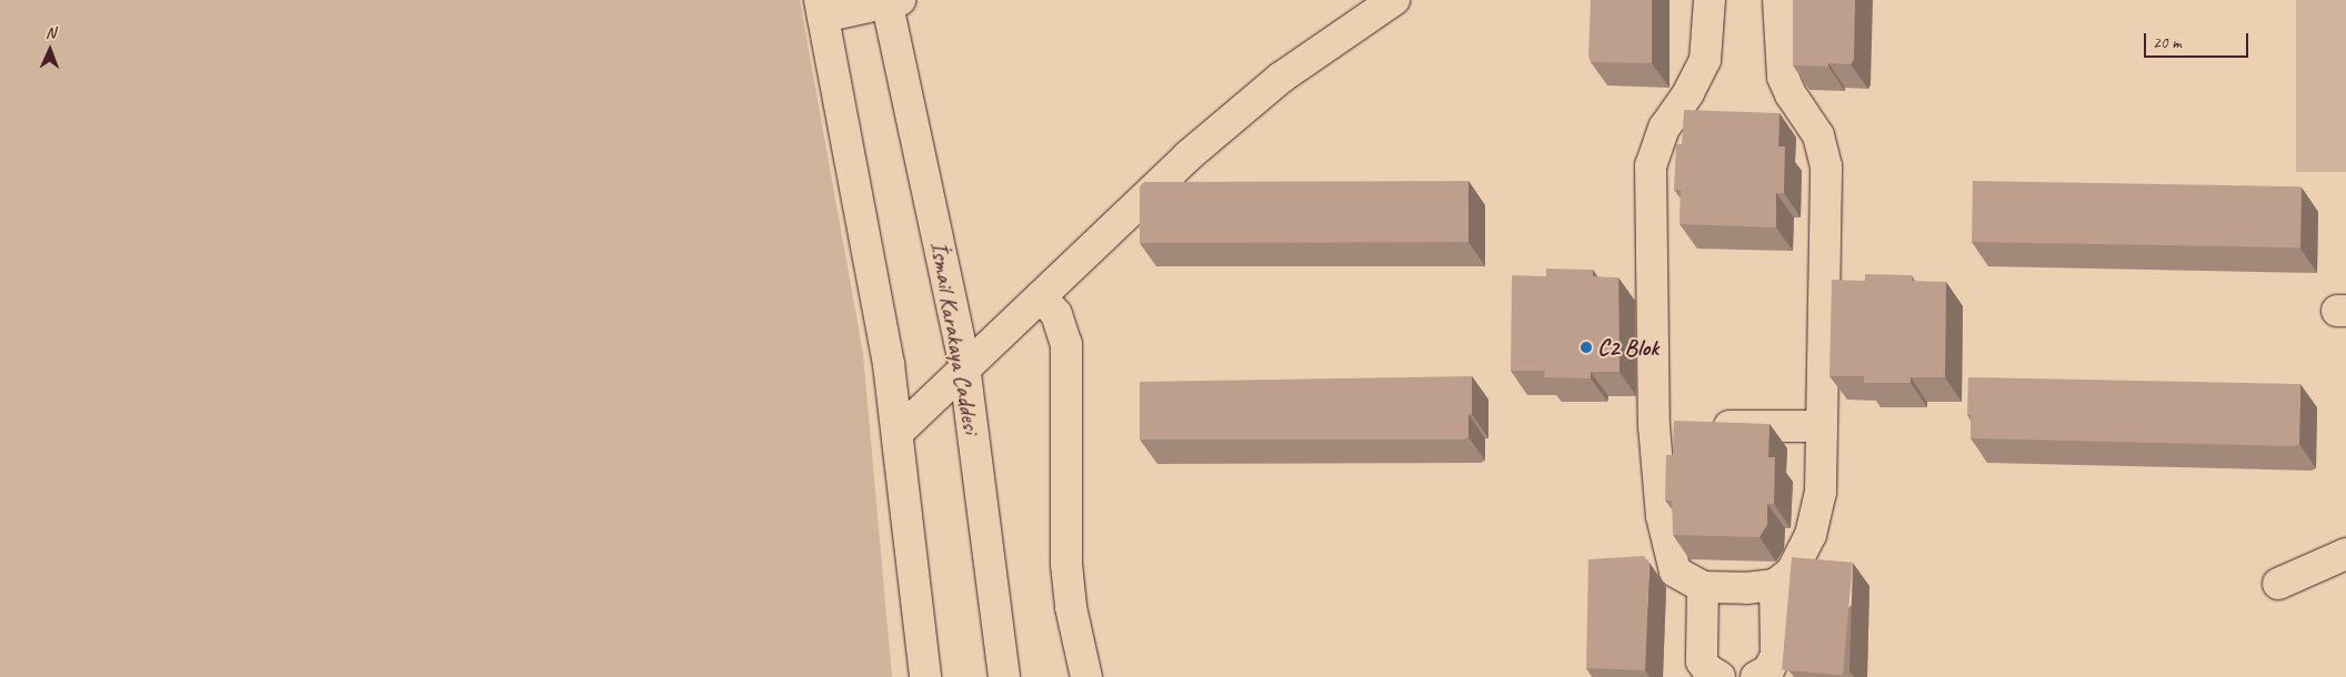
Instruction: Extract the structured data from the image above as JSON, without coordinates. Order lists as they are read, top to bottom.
{
  "streets": {
    "street": ["İsmail Karakaya Caddesi"]
  },
  "places": ["C2 Blok"],
  "scale_bar": "20 m",
  "north": "top"
}
